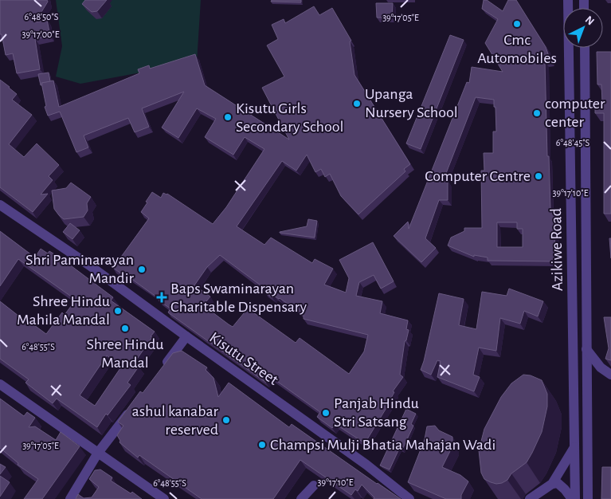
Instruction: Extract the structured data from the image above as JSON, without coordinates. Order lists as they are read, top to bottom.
{
  "streets": {
    "street": ["Azikiwe Road", "Kisutu Street"]
  },
  "places": {
    "other": [
      "Cmc Automobiles",
      "Upanga Nursery School",
      "computer center",
      "Kisutu Girls Secondary School",
      "Computer Centre",
      "Shri Paminarayan Mandir",
      "Shree Hindu Mahila Mandal",
      "Shree Hindu Mandal",
      "Panjab Hindu Stri Satsang",
      "ashul kanabar reserved",
      "Champsi Mulji Bhatia Mahajan Wadi"
    ],
    "health": ["Baps Swaminarayan Charitable Dispensary"]
  },
  "north": "top right",
  "coordinates": [
    "6°48'50\"S",
    "39°17'05\"E",
    "39°17'00\"E",
    "6°48'45\"S",
    "39°17'10\"E",
    "6°48'55\"S"
  ]
}
